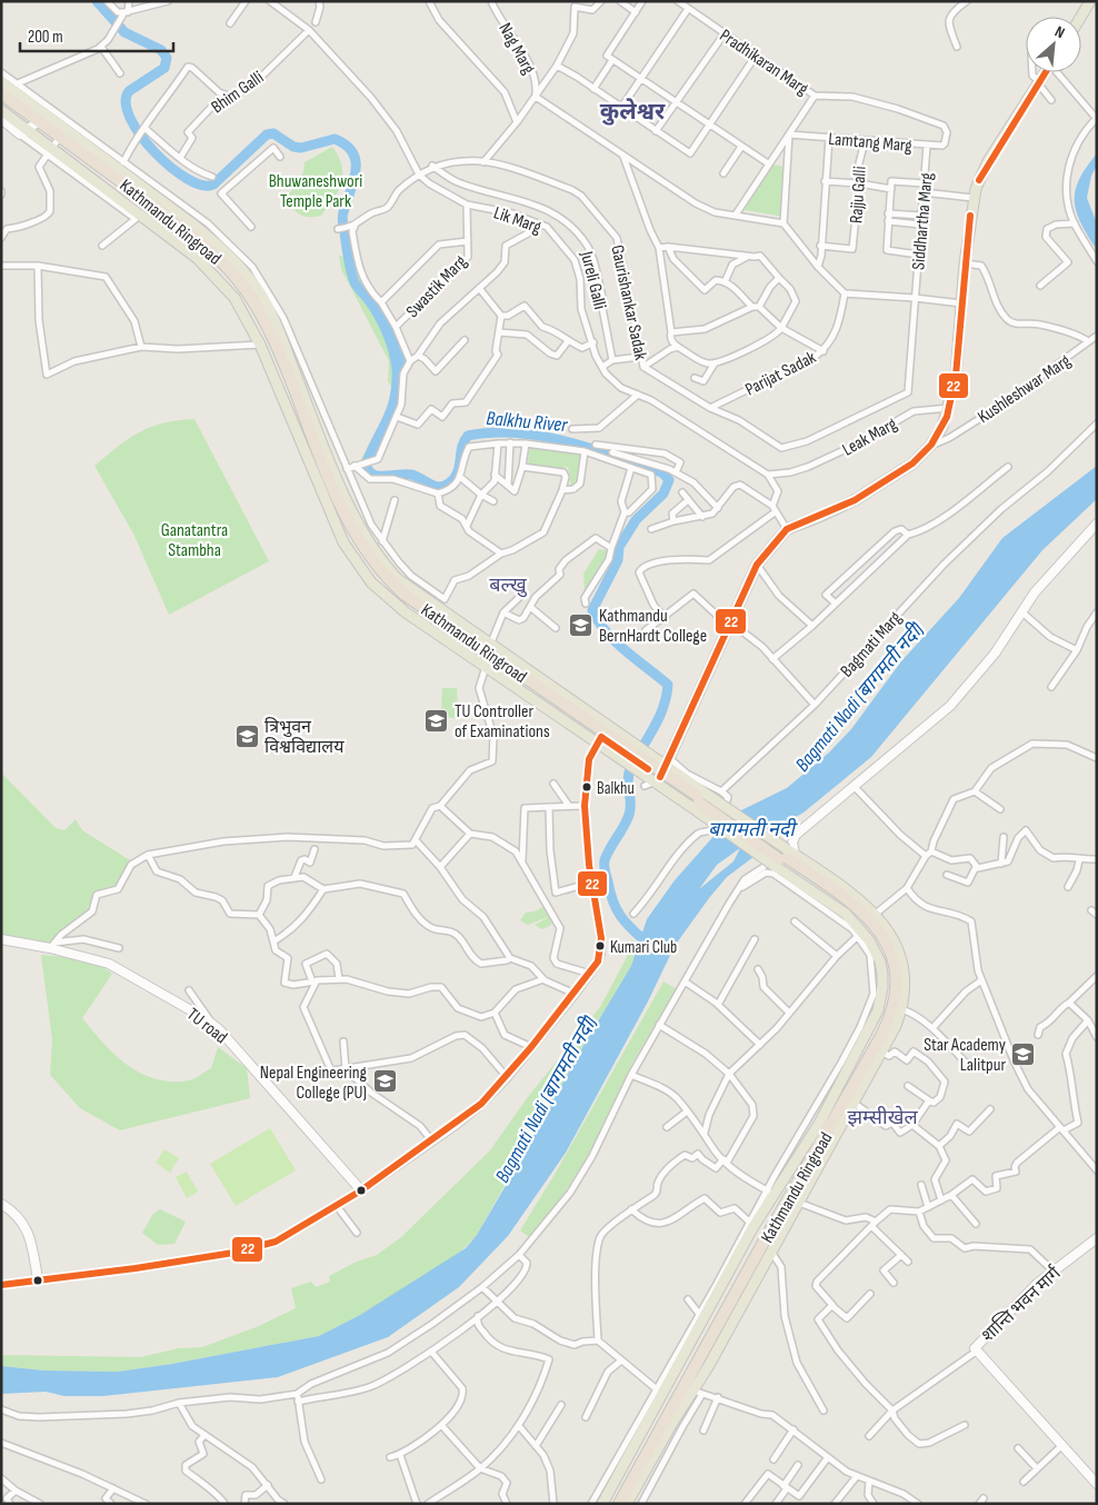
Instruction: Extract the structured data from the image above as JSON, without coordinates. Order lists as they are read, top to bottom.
{
  "streets": {
    "highway": ["Kathmandu Ringroad"],
    "main road": ["TU road", "शान्ति भवन मार्ग"],
    "street": [
      "Nag Marg",
      "Pradhikaran Marg",
      "Bhim Galli",
      "Lamtang Marg",
      "Rajju Galli",
      "Lik Marg",
      "Siddhartha Marg",
      "Jureli Galli",
      "Swastik Marg",
      "Gaurishankar Sadak",
      "Parijat Sadak",
      "Kushleshwar Marg",
      "Leak Marg",
      "Bagmati Marg"
    ]
  },
  "crossings": [
    ["Pradhikaran Marg", "Lamtang Marg"],
    ["Bhim Galli", "Lik Marg"],
    ["Lamtang Marg", "Rajju Galli"],
    ["Lamtang Marg", "Siddhartha Marg"],
    ["Lik Marg", "Swastik Marg"],
    ["Lik Marg", "Gaurishankar Sadak"],
    ["Lik Marg", "Leak Marg"],
    ["Siddhartha Marg", "Gaurishankar Sadak"],
    ["Jureli Galli", "Gaurishankar Sadak"],
    ["Gaurishankar Sadak", "Parijat Sadak"]
  ],
  "districts": ["कुलेश्वर", "बल्खु", "झम्सीखेल"],
  "water": ["Balkhu River", "Bagmati Nadi (बागमती नदी)", "बागमती नदी"],
  "parks": ["Bhuwaneshwori Temple Park", "Ganatantra Stambha"],
  "places": {
    "school or university": [
      "Kathmandu BernHardt College",
      "TU Controller of Examinations",
      "त्रिभुवन विश्वविद्यालय",
      "Star Academy Lalitpur",
      "Nepal Engineering College (PU)"
    ],
    "other": ["Balkhu", "Kumari Club"]
  },
  "lines": ["transit line 22"],
  "scale_bar": "200 m",
  "north": "top right"
}
